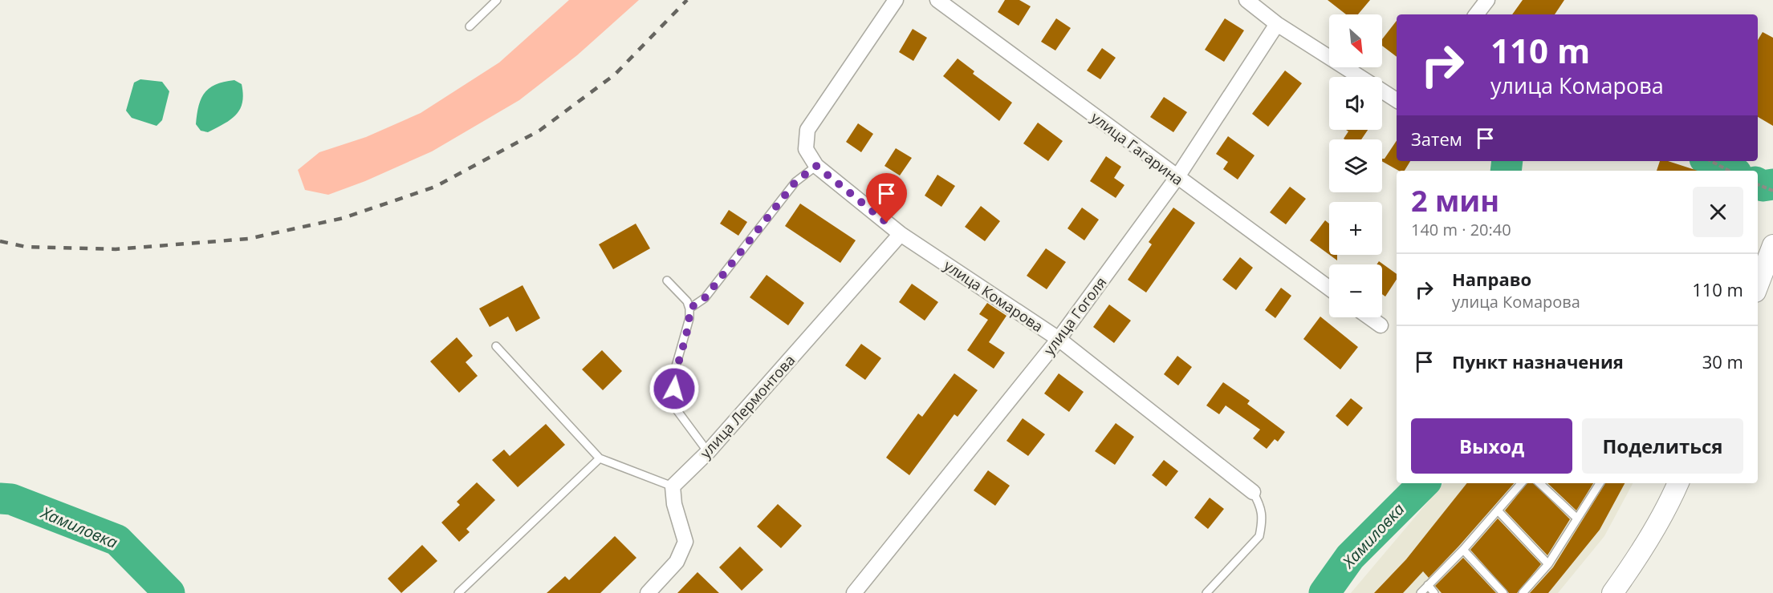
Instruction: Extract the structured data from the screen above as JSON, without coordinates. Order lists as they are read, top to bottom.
{
  "streets": {
    "street": [
      "улица Гагарина",
      "улица Комарова",
      "улица Гоголя",
      "улица Лермонтова"
    ]
  },
  "crossings": [
    ["улица Гагарина", "улица Гоголя"],
    ["улица Комарова", "улица Гоголя"],
    ["улица Комарова", "улица Лермонтова"]
  ],
  "water": ["Хамиловка"],
  "north": "bottom right",
  "page": {
    "map_buttons": ["+", "−"],
    "turn": ["110 m", "улица Комарова"],
    "then": "Затем",
    "heading": ["2 мин", "140 m · 20:40"],
    "list": [
      {
        "name": "Направо",
        "note": "улица Комарова",
        "value": "110 m"
      },
      {
        "name": "Пункт назначения",
        "value": "30 m"
      }
    ],
    "buttons": ["Выход", "Поделиться"]
  }
}
